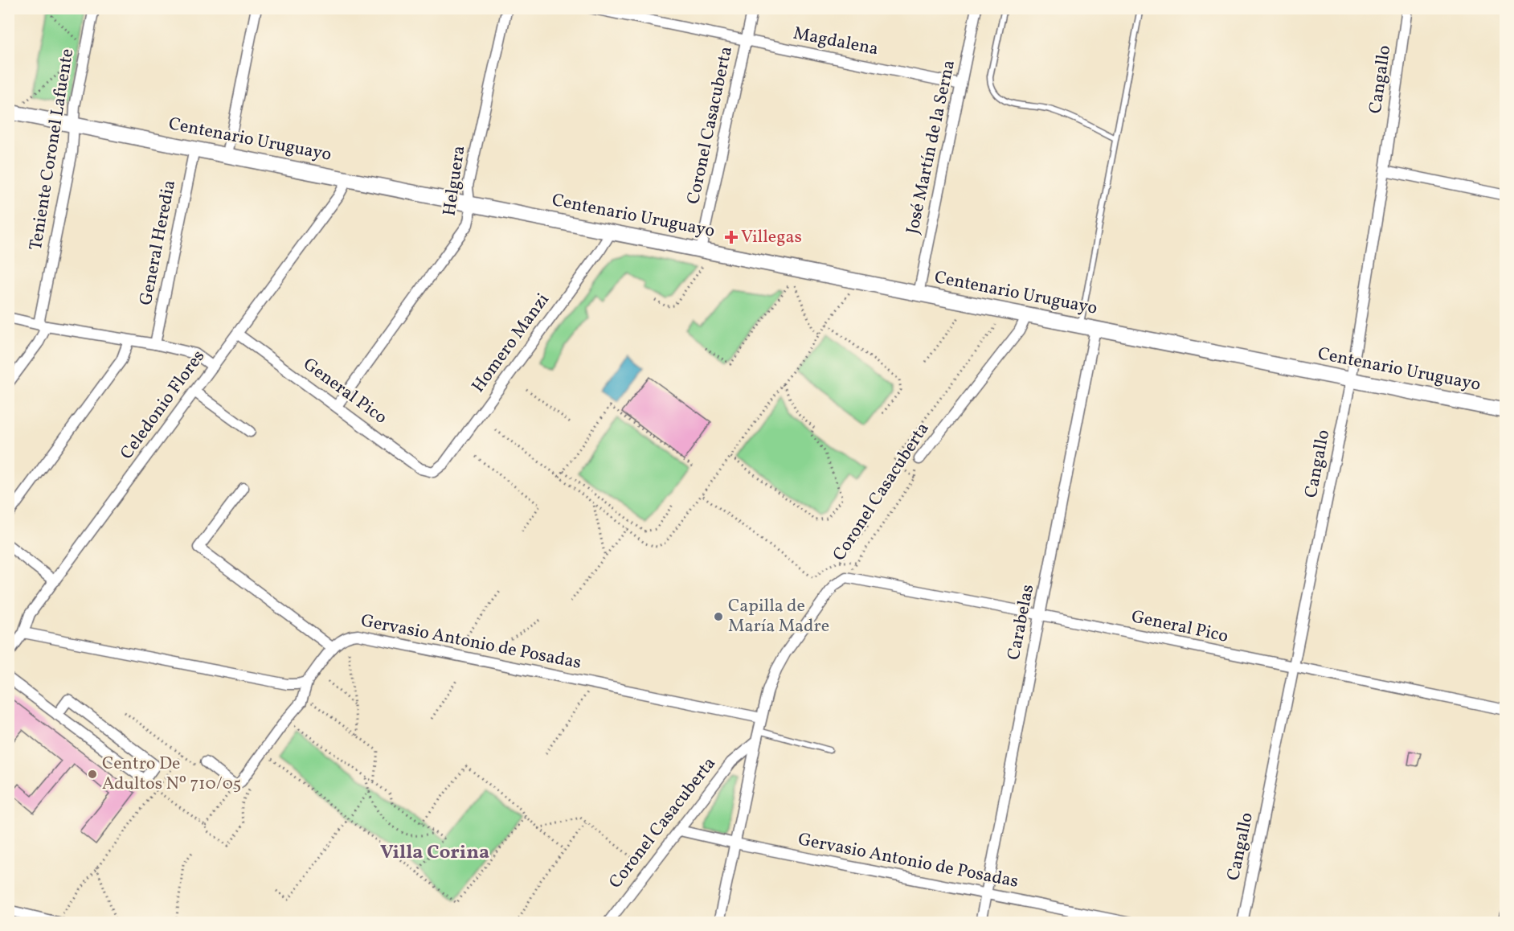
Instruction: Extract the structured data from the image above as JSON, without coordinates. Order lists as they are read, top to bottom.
{
  "streets": {
    "main road": ["Centenario Uruguayo"],
    "street": [
      "Magdalena",
      "Cangallo",
      "Coronel Casacuberta",
      "José Martín de la Serna",
      "Teniente Coronel Lafuente",
      "Helguera",
      "General Heredia",
      "Homero Manzi",
      "General Pico",
      "Celedonio Flores",
      "Carabelas",
      "Gervasio Antonio de Posadas"
    ]
  },
  "crossings": [
    ["Magdalena", "Coronel Casacuberta"],
    ["Magdalena", "José Martín de la Serna"],
    ["Cangallo", "Centenario Uruguayo"],
    ["Cangallo", "General Pico"],
    ["Coronel Casacuberta", "Centenario Uruguayo"],
    ["Coronel Casacuberta", "General Pico"],
    ["Coronel Casacuberta", "Gervasio Antonio de Posadas"],
    ["Centenario Uruguayo", "José Martín de la Serna"],
    ["Centenario Uruguayo", "Teniente Coronel Lafuente"],
    ["Centenario Uruguayo", "Helguera"],
    ["Centenario Uruguayo", "General Heredia"],
    ["Centenario Uruguayo", "Homero Manzi"],
    ["Centenario Uruguayo", "Celedonio Flores"],
    ["Centenario Uruguayo", "Carabelas"],
    ["Helguera", "General Pico"],
    ["Homero Manzi", "General Pico"],
    ["General Pico", "Celedonio Flores"],
    ["General Pico", "Carabelas"],
    ["Carabelas", "Gervasio Antonio de Posadas"]
  ],
  "districts": ["Villa Corina"],
  "places": {
    "health": ["Villegas"],
    "other": ["Capilla de María Madre", "Centro De Adultos Nº 710/05"]
  }
}
